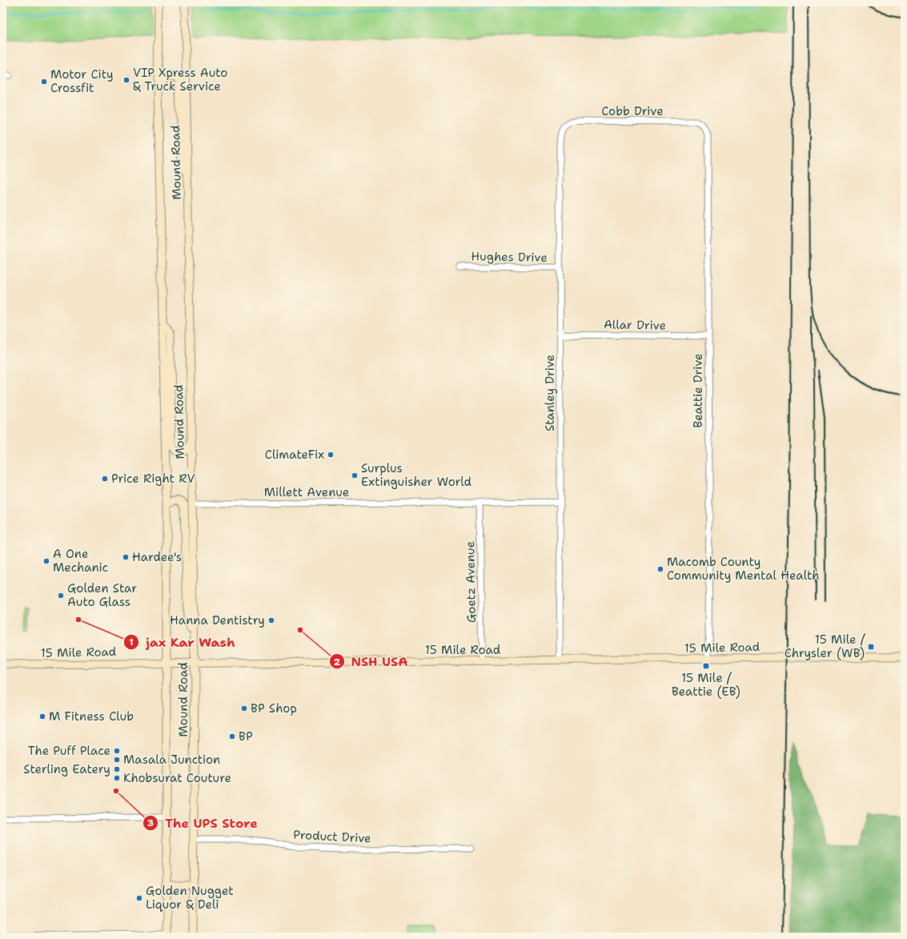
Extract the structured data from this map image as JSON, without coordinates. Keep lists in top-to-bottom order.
{
  "streets": {
    "main road": ["Mound Road", "15 Mile Road"],
    "street": [
      "Cobb Drive",
      "Hughes Drive",
      "Allar Drive",
      "Beattie Drive",
      "Stanley Drive",
      "Millett Avenue",
      "Goetz Avenue",
      "Product Drive"
    ]
  },
  "crossings": [
    ["Cobb Drive", "Beattie Drive"],
    ["Cobb Drive", "Stanley Drive"],
    ["Mound Road", "Millett Avenue"],
    ["Mound Road", "15 Mile Road"],
    ["Mound Road", "Product Drive"],
    ["Hughes Drive", "Stanley Drive"],
    ["Allar Drive", "Beattie Drive"],
    ["Allar Drive", "Stanley Drive"],
    ["Beattie Drive", "15 Mile Road"],
    ["Stanley Drive", "Millett Avenue"],
    ["Stanley Drive", "15 Mile Road"],
    ["Millett Avenue", "Goetz Avenue"],
    ["Goetz Avenue", "15 Mile Road"]
  ],
  "places": {
    "other": [
      "VIP Xpress Auto & Truck Service",
      "Motor City Crossfit",
      "ClimateFix",
      "Surplus Extinguisher World",
      "Price Right RV",
      "Hardee's",
      "A One Mechanic",
      "Macomb County Community Mental Health",
      "Golden Star Auto Glass",
      "jax Kar Wash",
      "Hanna Dentistry",
      "NSH USA",
      "BP Shop",
      "M Fitness Club",
      "BP",
      "The Puff Place",
      "Masala Junction",
      "Sterling Eatery",
      "Khobsurat Couture",
      "The UPS Store",
      "Golden Nugget Liquor & Deli"
    ],
    "transit": ["15 Mile / Chrysler (WB)", "15 Mile / Beattie (EB)"]
  }
}
